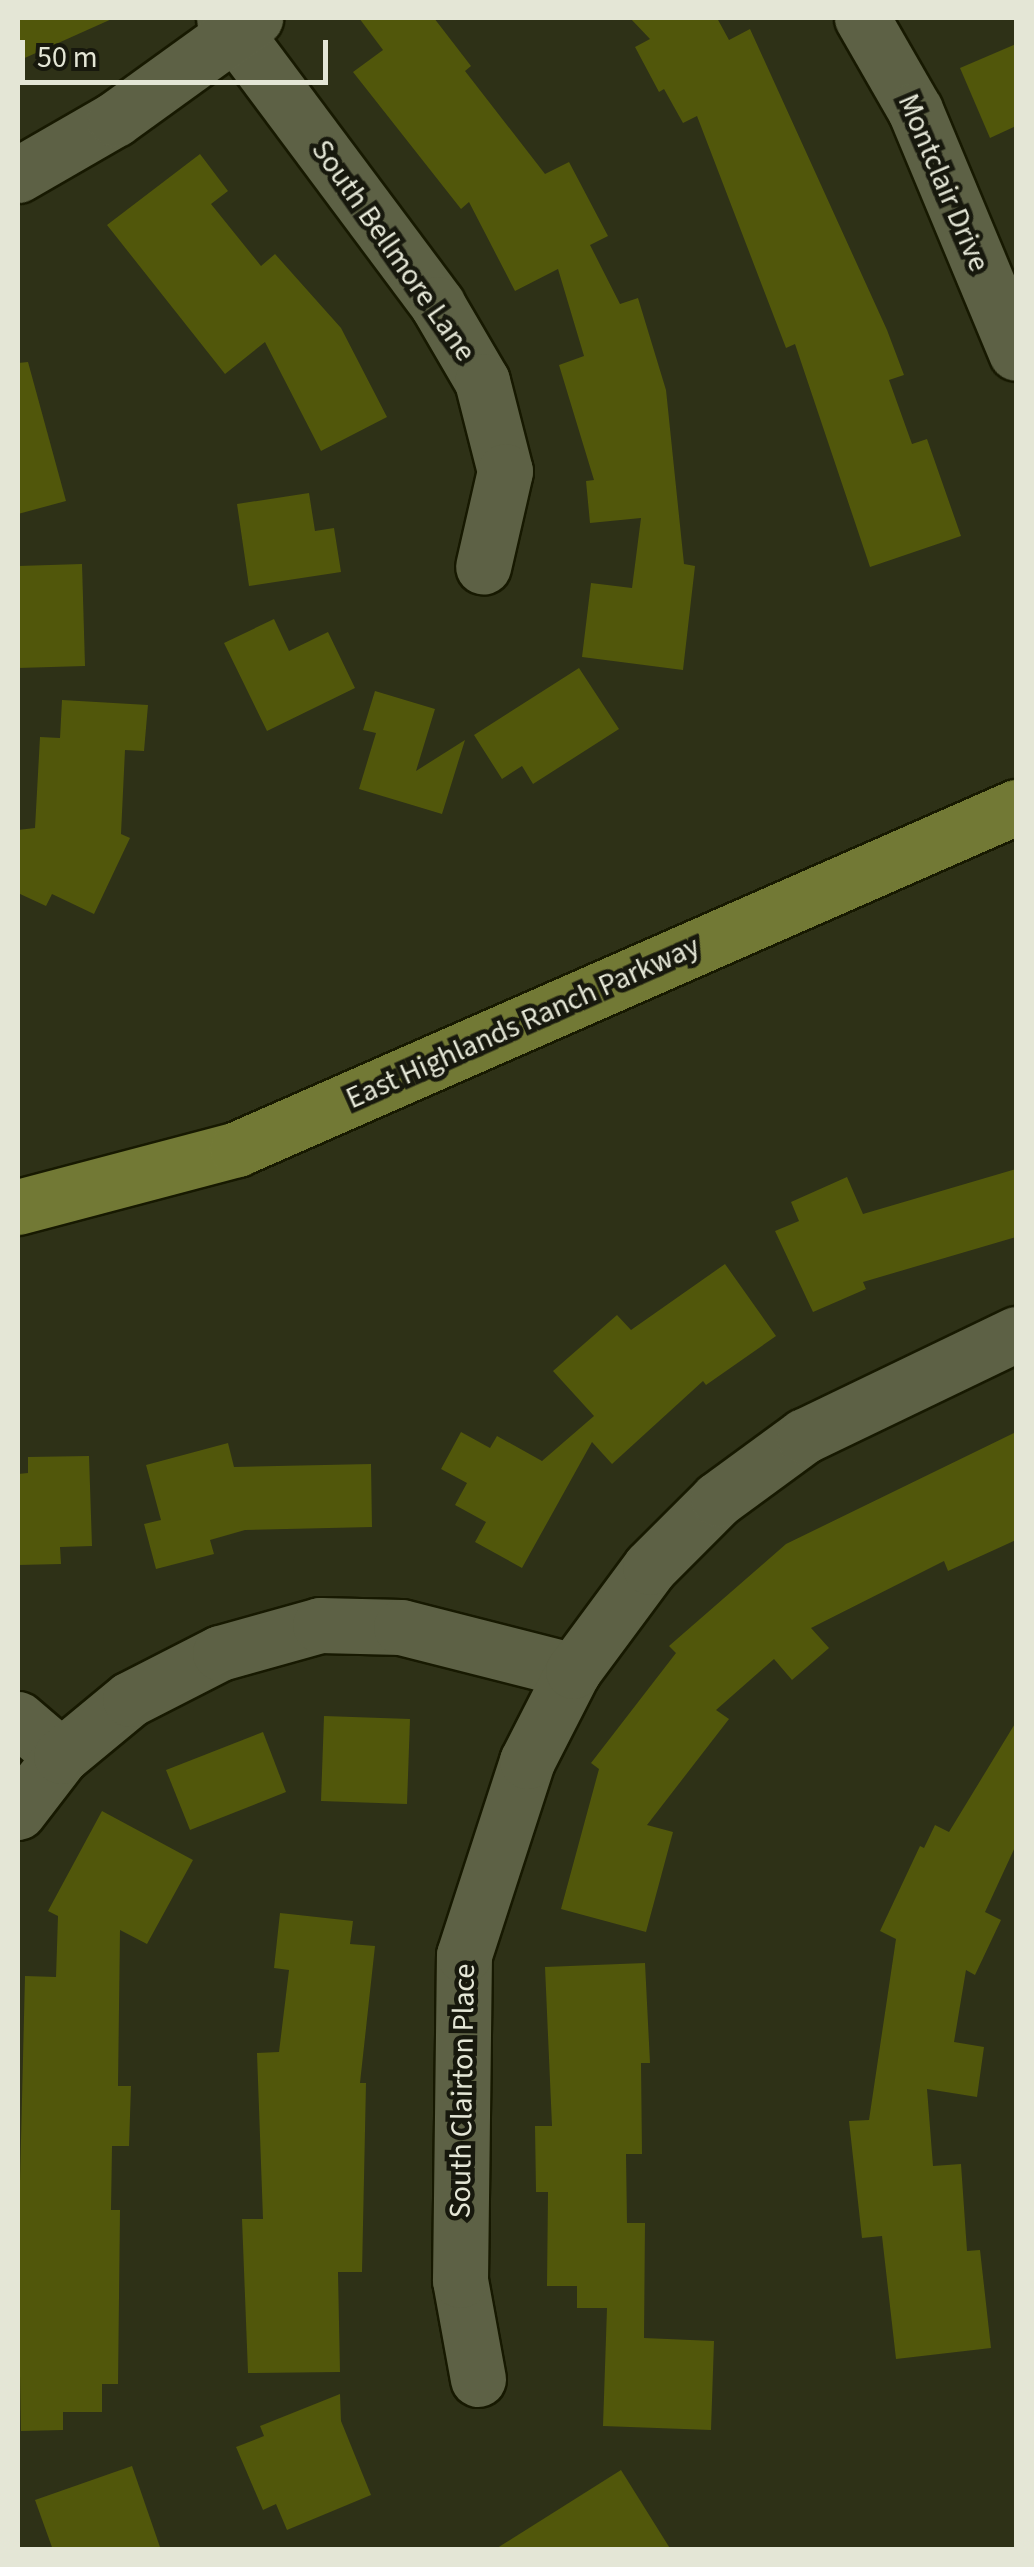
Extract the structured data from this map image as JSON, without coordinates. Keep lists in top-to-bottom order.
{
  "streets": {
    "main road": ["East Highlands Ranch Parkway"],
    "street": ["Montclair Drive", "South Bellmore Lane", "South Clairton Place"]
  },
  "scale_bar": "50 m"
}
